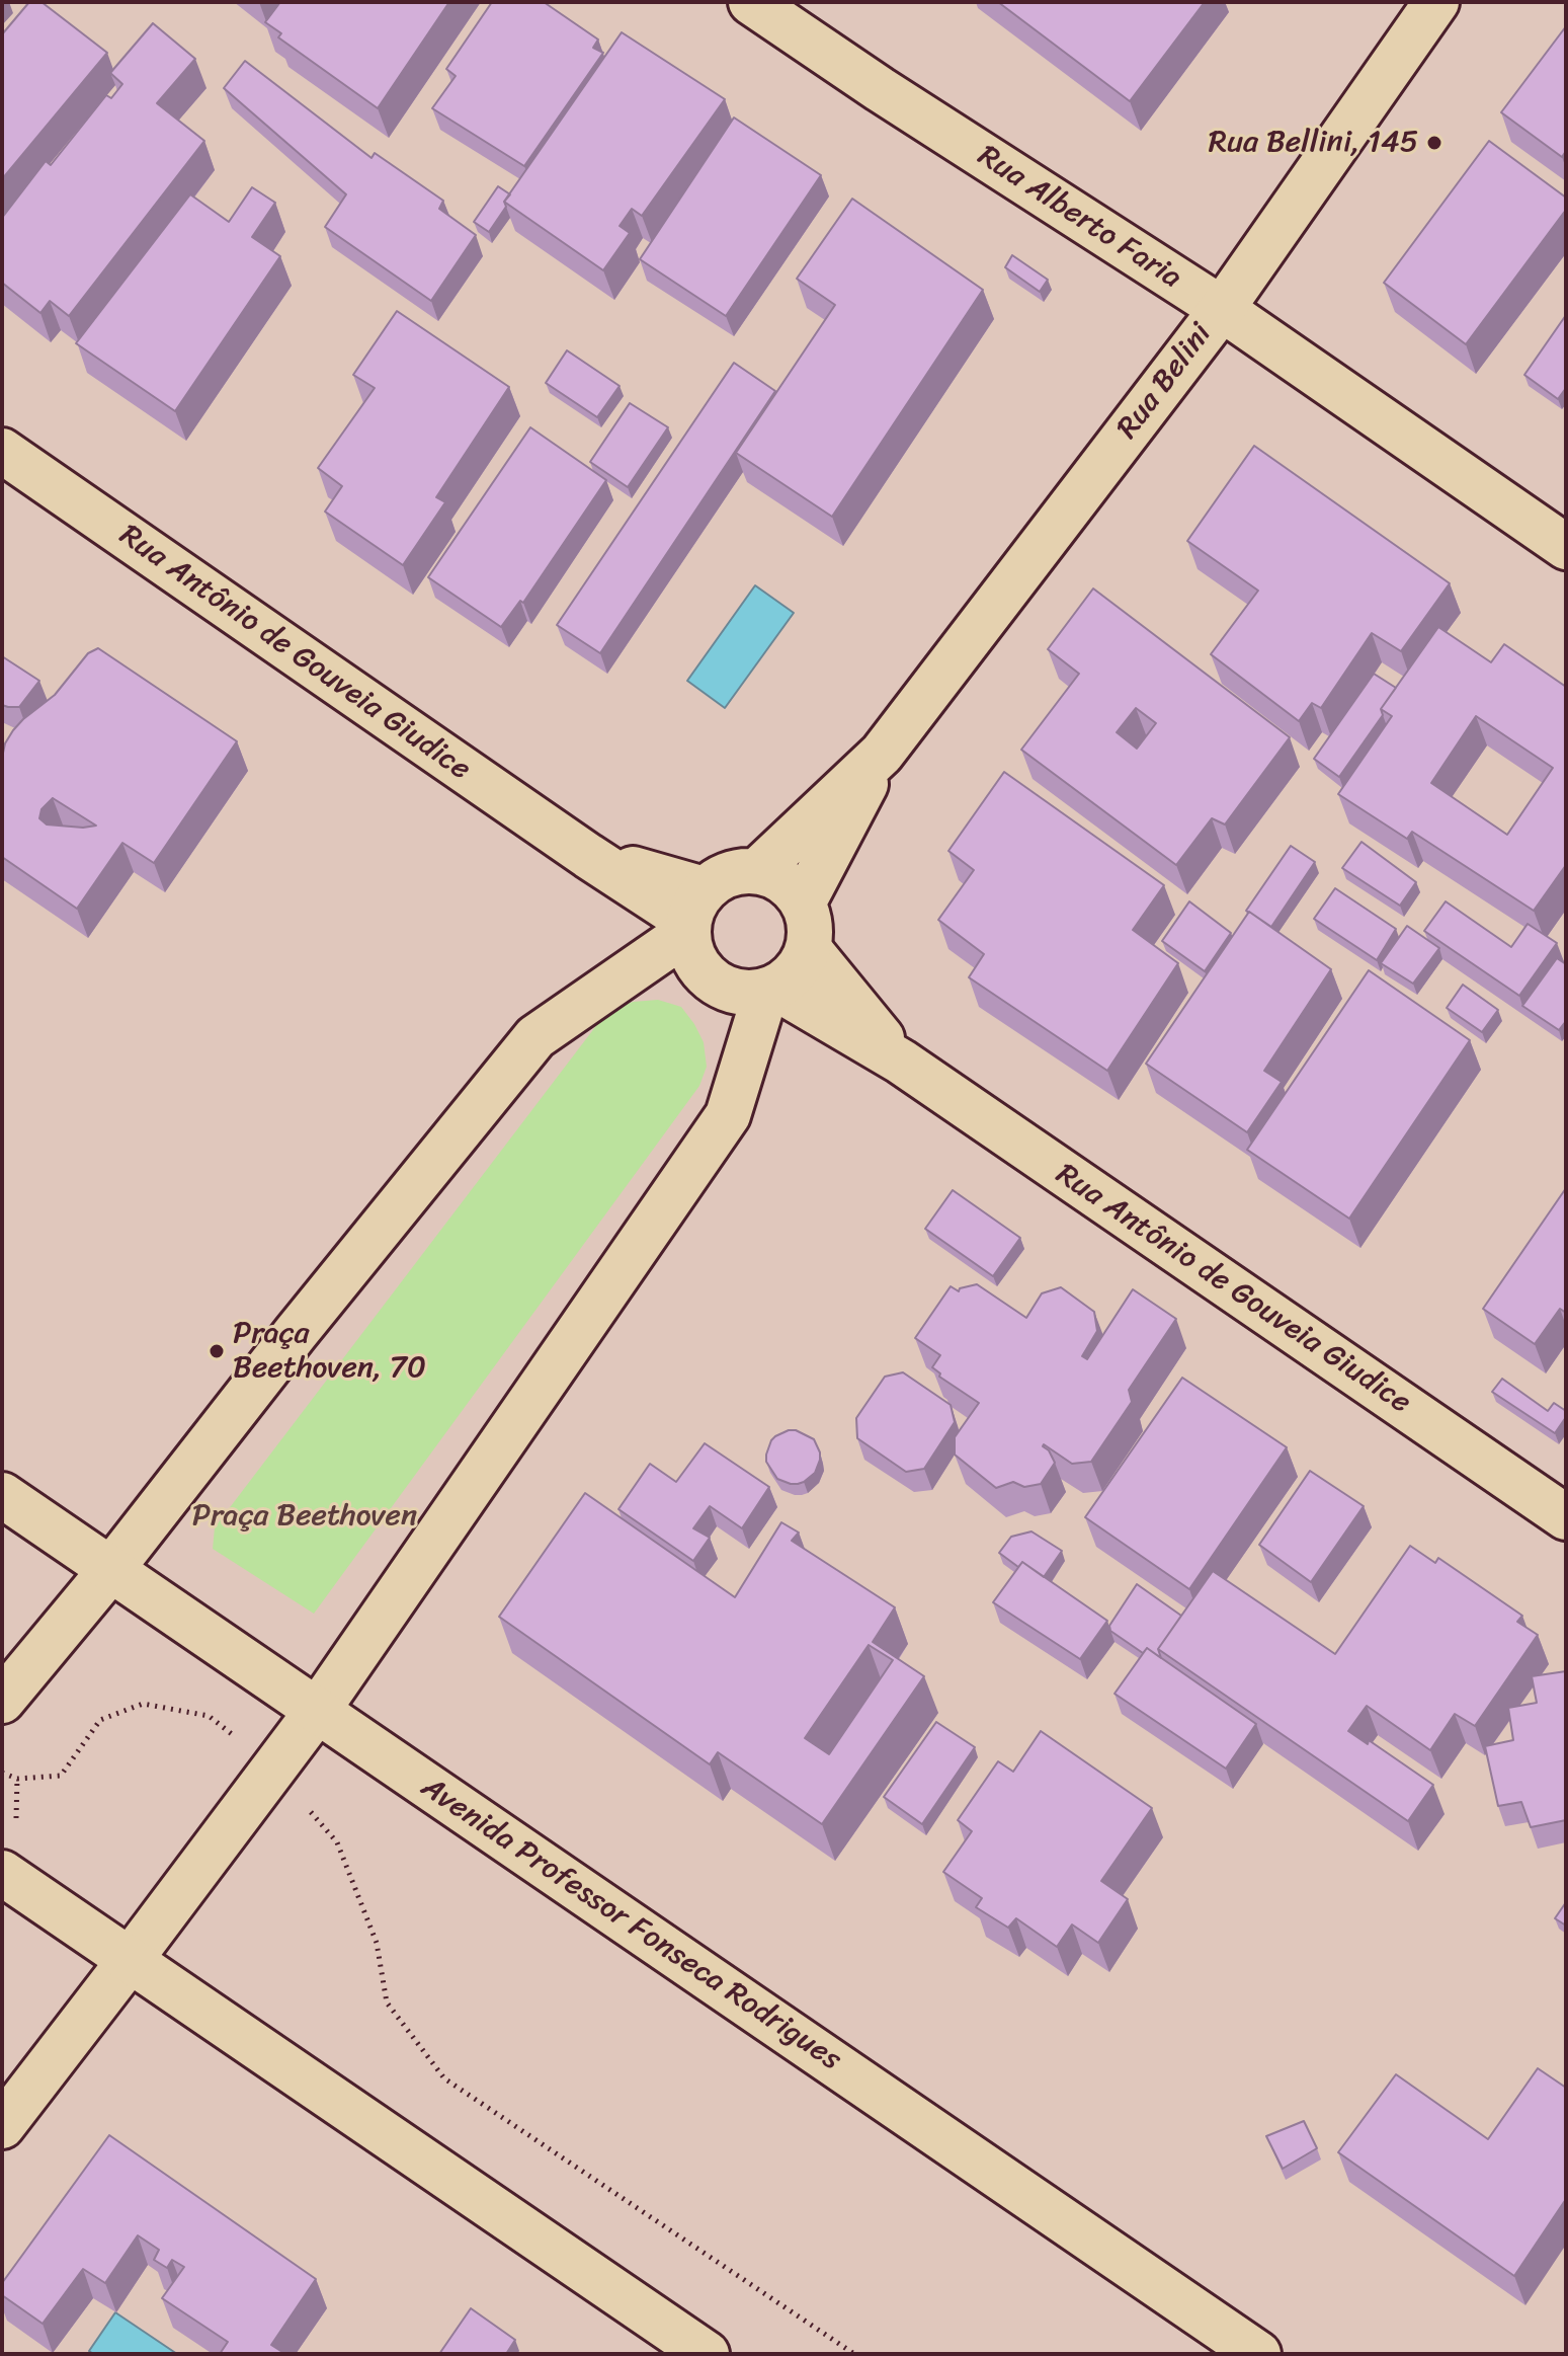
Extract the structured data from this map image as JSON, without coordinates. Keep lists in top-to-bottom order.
{
  "streets": {
    "main road": [
      "Rua Alberto Faria",
      "Rua Belini",
      "Rua Antônio de Gouveia Giudice",
      "Avenida Professor Fonseca Rodrigues"
    ]
  },
  "crossings": [
    ["Rua Alberto Faria", "Rua Belini"],
    ["Rua Belini", "Rua Antônio de Gouveia Giudice"]
  ],
  "parks": ["Praça Beethoven"],
  "places": ["Rua Bellini, 145", "Praça Beethoven, 70"]
}
